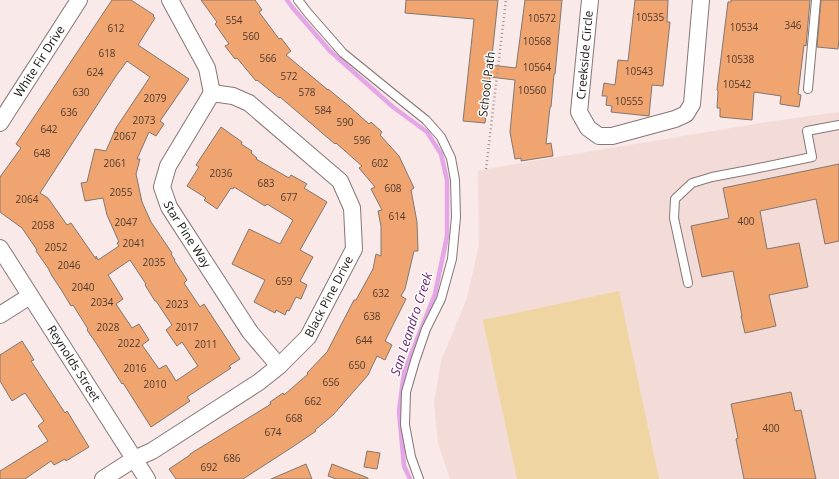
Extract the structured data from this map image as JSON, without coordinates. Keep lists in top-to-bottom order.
{
  "streets": {
    "street": [
      "Creekside Circle",
      "White Fir Drive",
      "Star Pine Way",
      "Black Pine Drive",
      "Reynolds Street"
    ],
    "path": ["School Path"]
  },
  "crossings": [
    ["Star Pine Way", "Black Pine Drive"],
    ["Black Pine Drive", "Reynolds Street"]
  ],
  "water": ["San Leandro Creek"],
  "house_numbers": [
    "10535",
    "10572",
    "554",
    "346",
    "10534",
    "612",
    "560",
    "10568",
    "618",
    "566",
    "10538",
    "10564",
    "10543",
    "624",
    "572",
    "10542",
    "10560",
    "630",
    "578",
    "2079",
    "10555",
    "584",
    "636",
    "2073",
    "590",
    "642",
    "2067",
    "596",
    "648",
    "2061",
    "602",
    "2036",
    "683",
    "608",
    "2055",
    "677",
    "2064",
    "614",
    "400",
    "2047",
    "2058",
    "2041",
    "2052",
    "2035",
    "2046",
    "659",
    "2040",
    "632",
    "2034",
    "2023",
    "638",
    "2028",
    "2017",
    "644",
    "2022",
    "2011",
    "650",
    "2016",
    "656",
    "2010",
    "662",
    "668",
    "400",
    "674",
    "686",
    "692"
  ]
}
